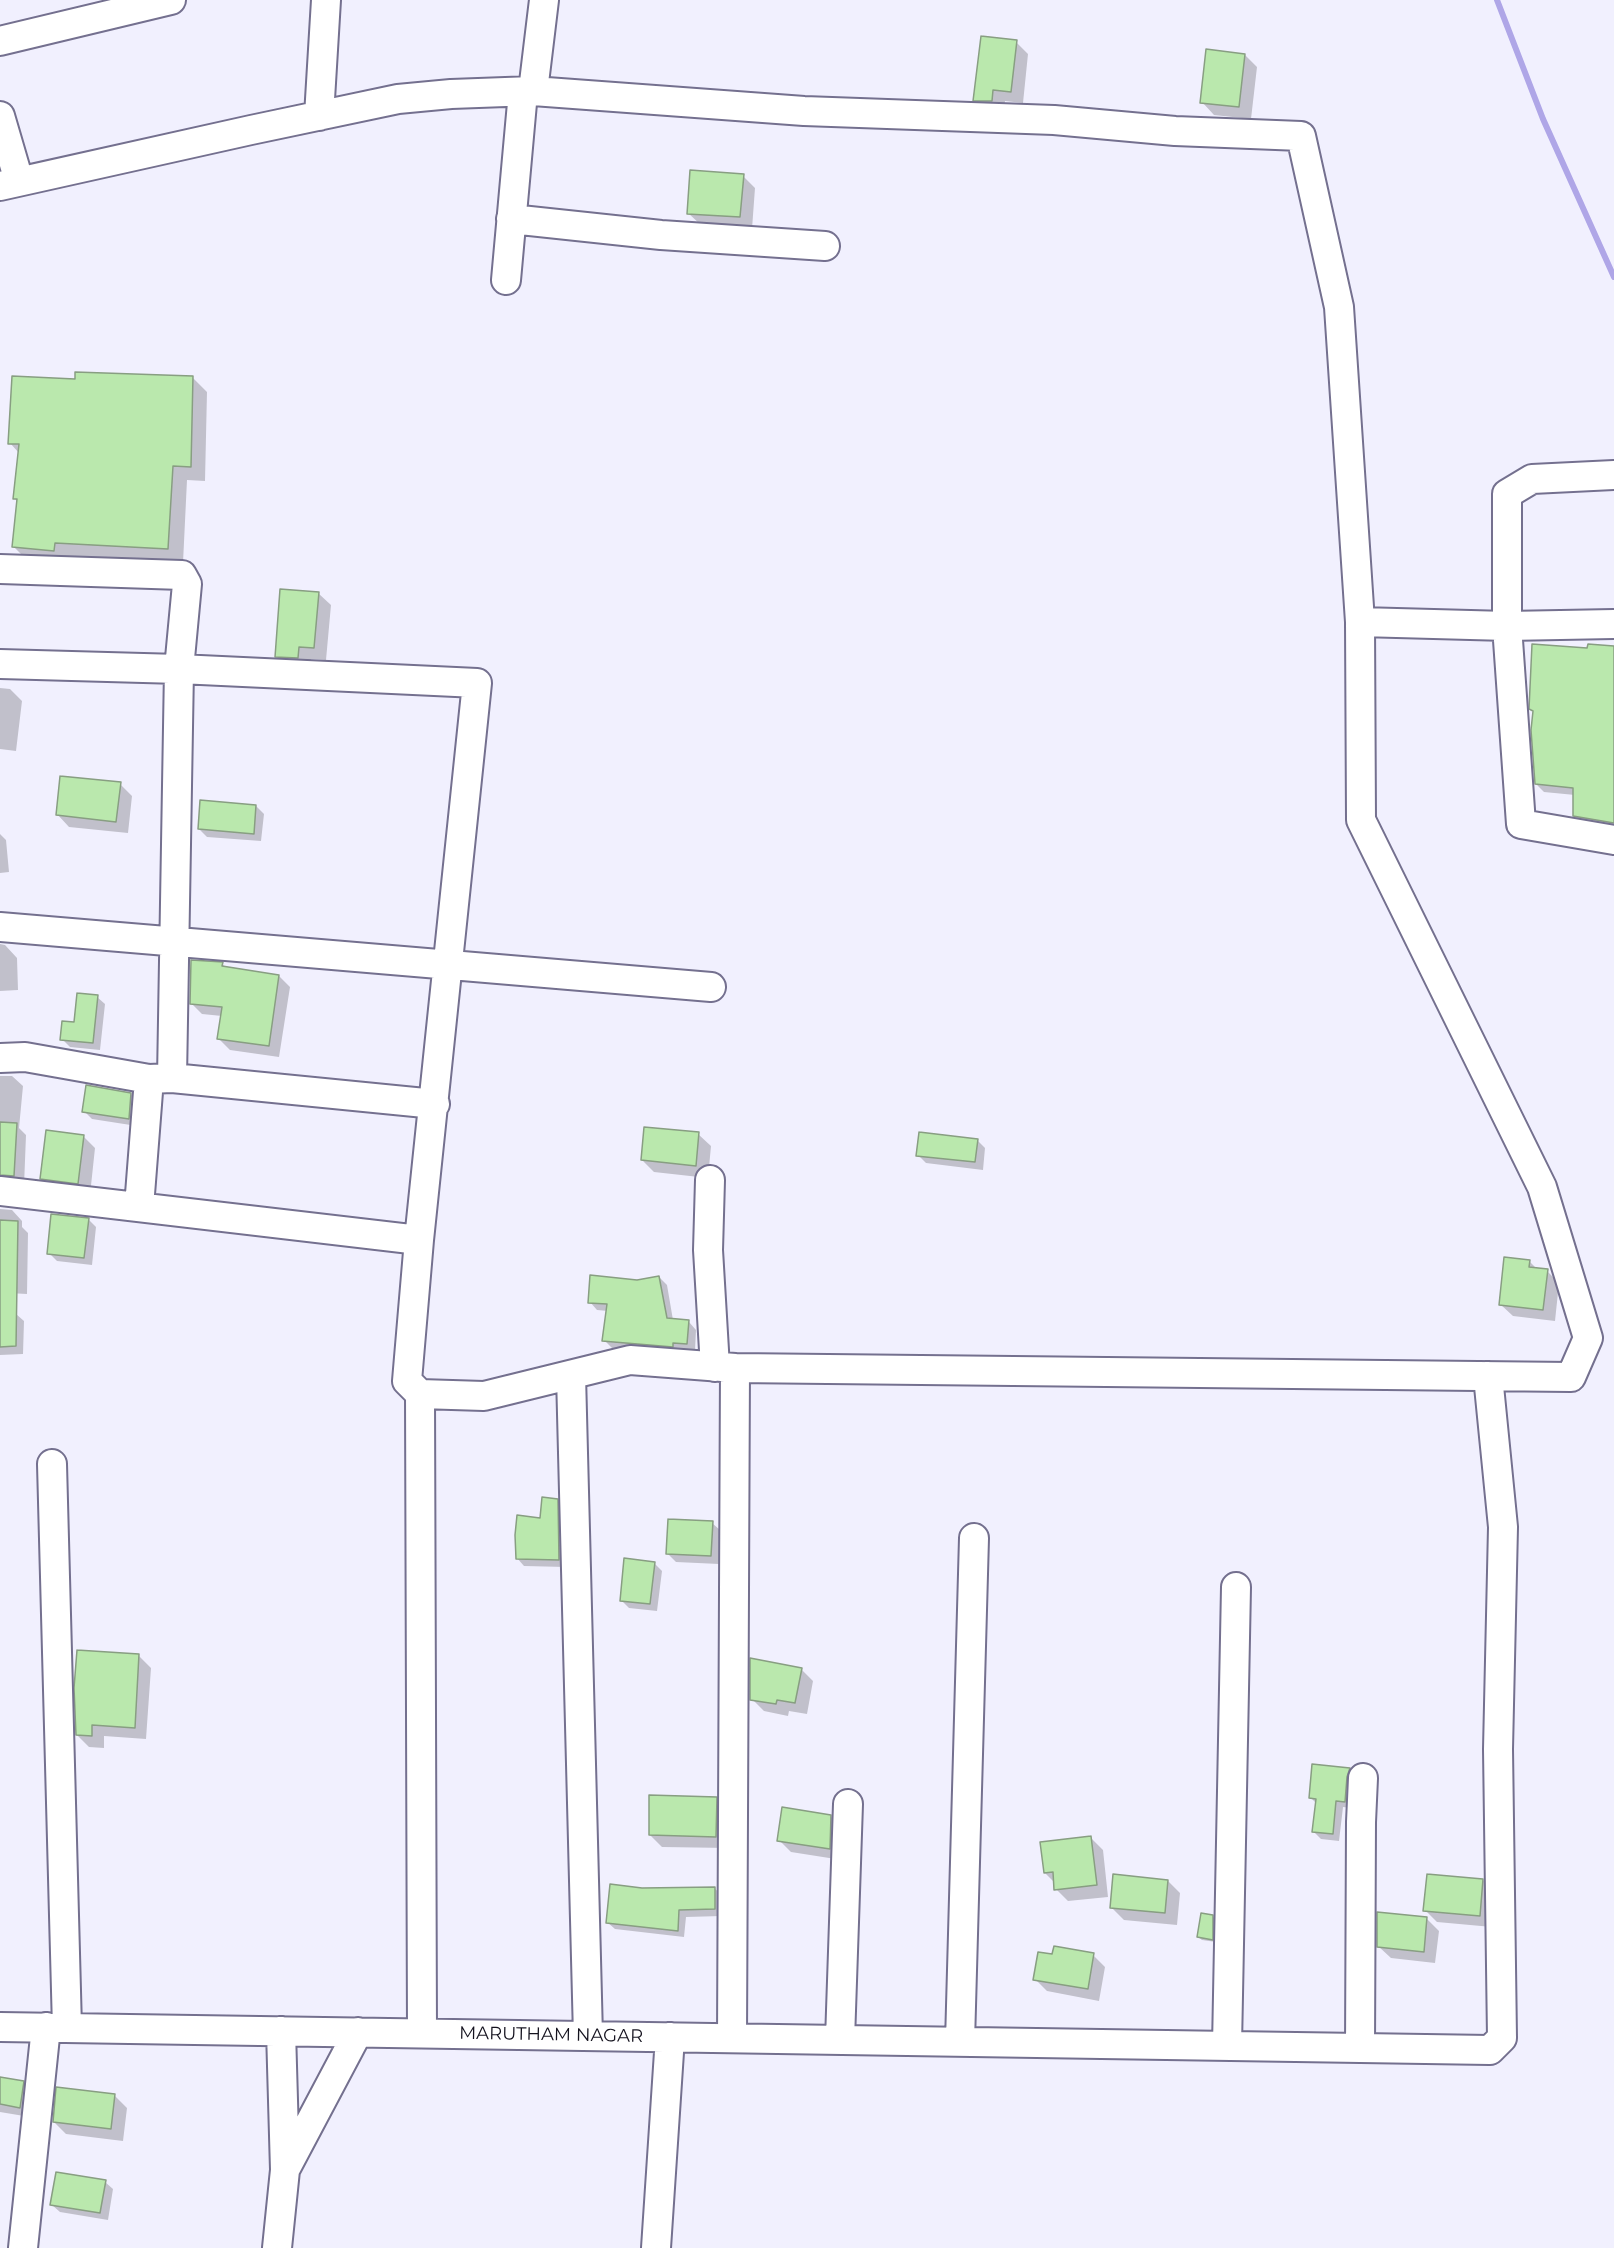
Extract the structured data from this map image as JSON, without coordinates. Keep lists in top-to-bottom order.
{
  "streets": {
    "street": ["MARUTHAM NAGAR"]
  }
}
